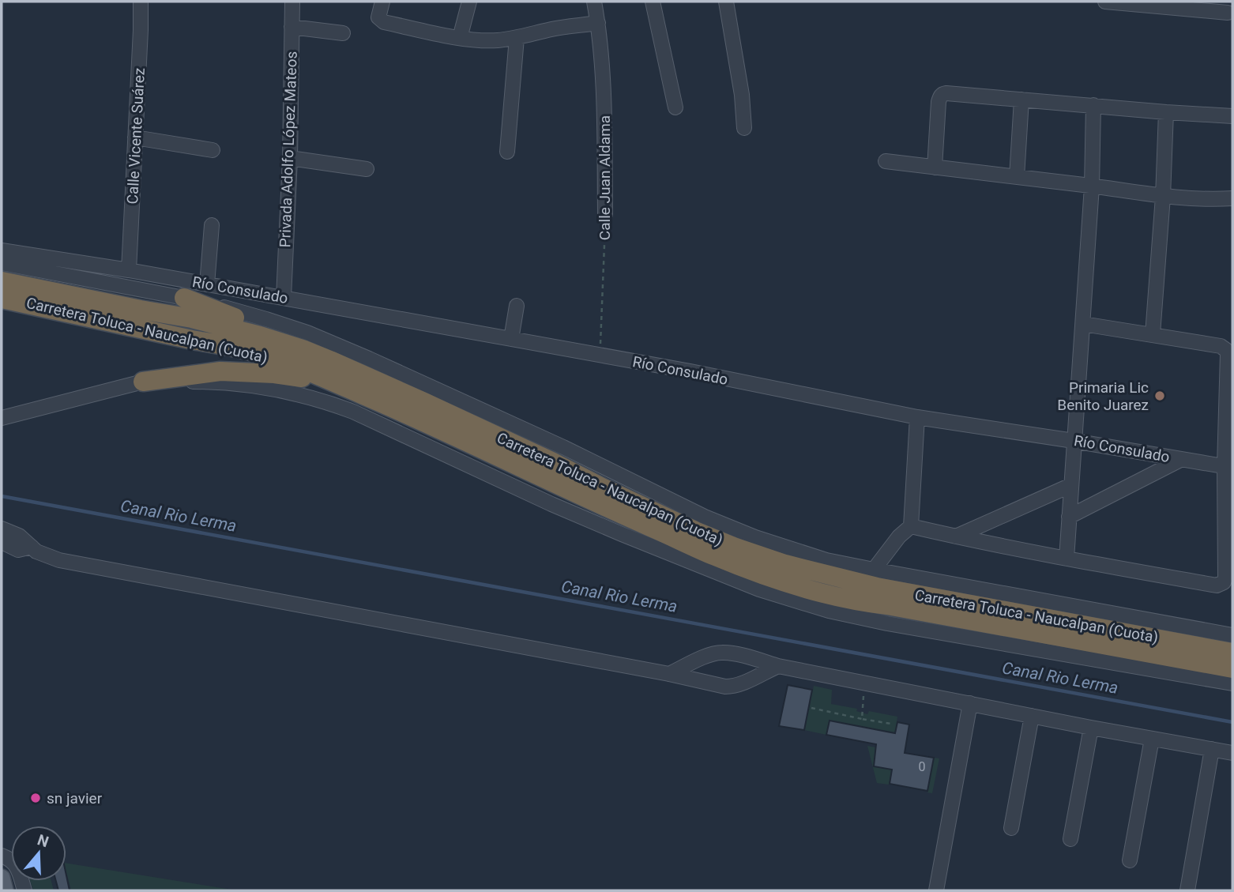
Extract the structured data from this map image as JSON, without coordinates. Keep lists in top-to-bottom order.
{
  "streets": {
    "highway": ["Carretera Toluca - Naucalpan (Cuota)"],
    "street": [
      "Calle Vicente Suárez",
      "Privada Adolfo López Mateos",
      "Calle Juan Aldama",
      "Río Consulado"
    ]
  },
  "crossings": [
    ["Calle Vicente Suárez", "Río Consulado"],
    ["Privada Adolfo López Mateos", "Río Consulado"],
    ["Calle Juan Aldama", "Río Consulado"]
  ],
  "water": ["Canal Rio Lerma"],
  "places": ["Primaria Lic Benito Juarez", "sn javier"],
  "house_numbers": ["0"],
  "north": "top"
}
